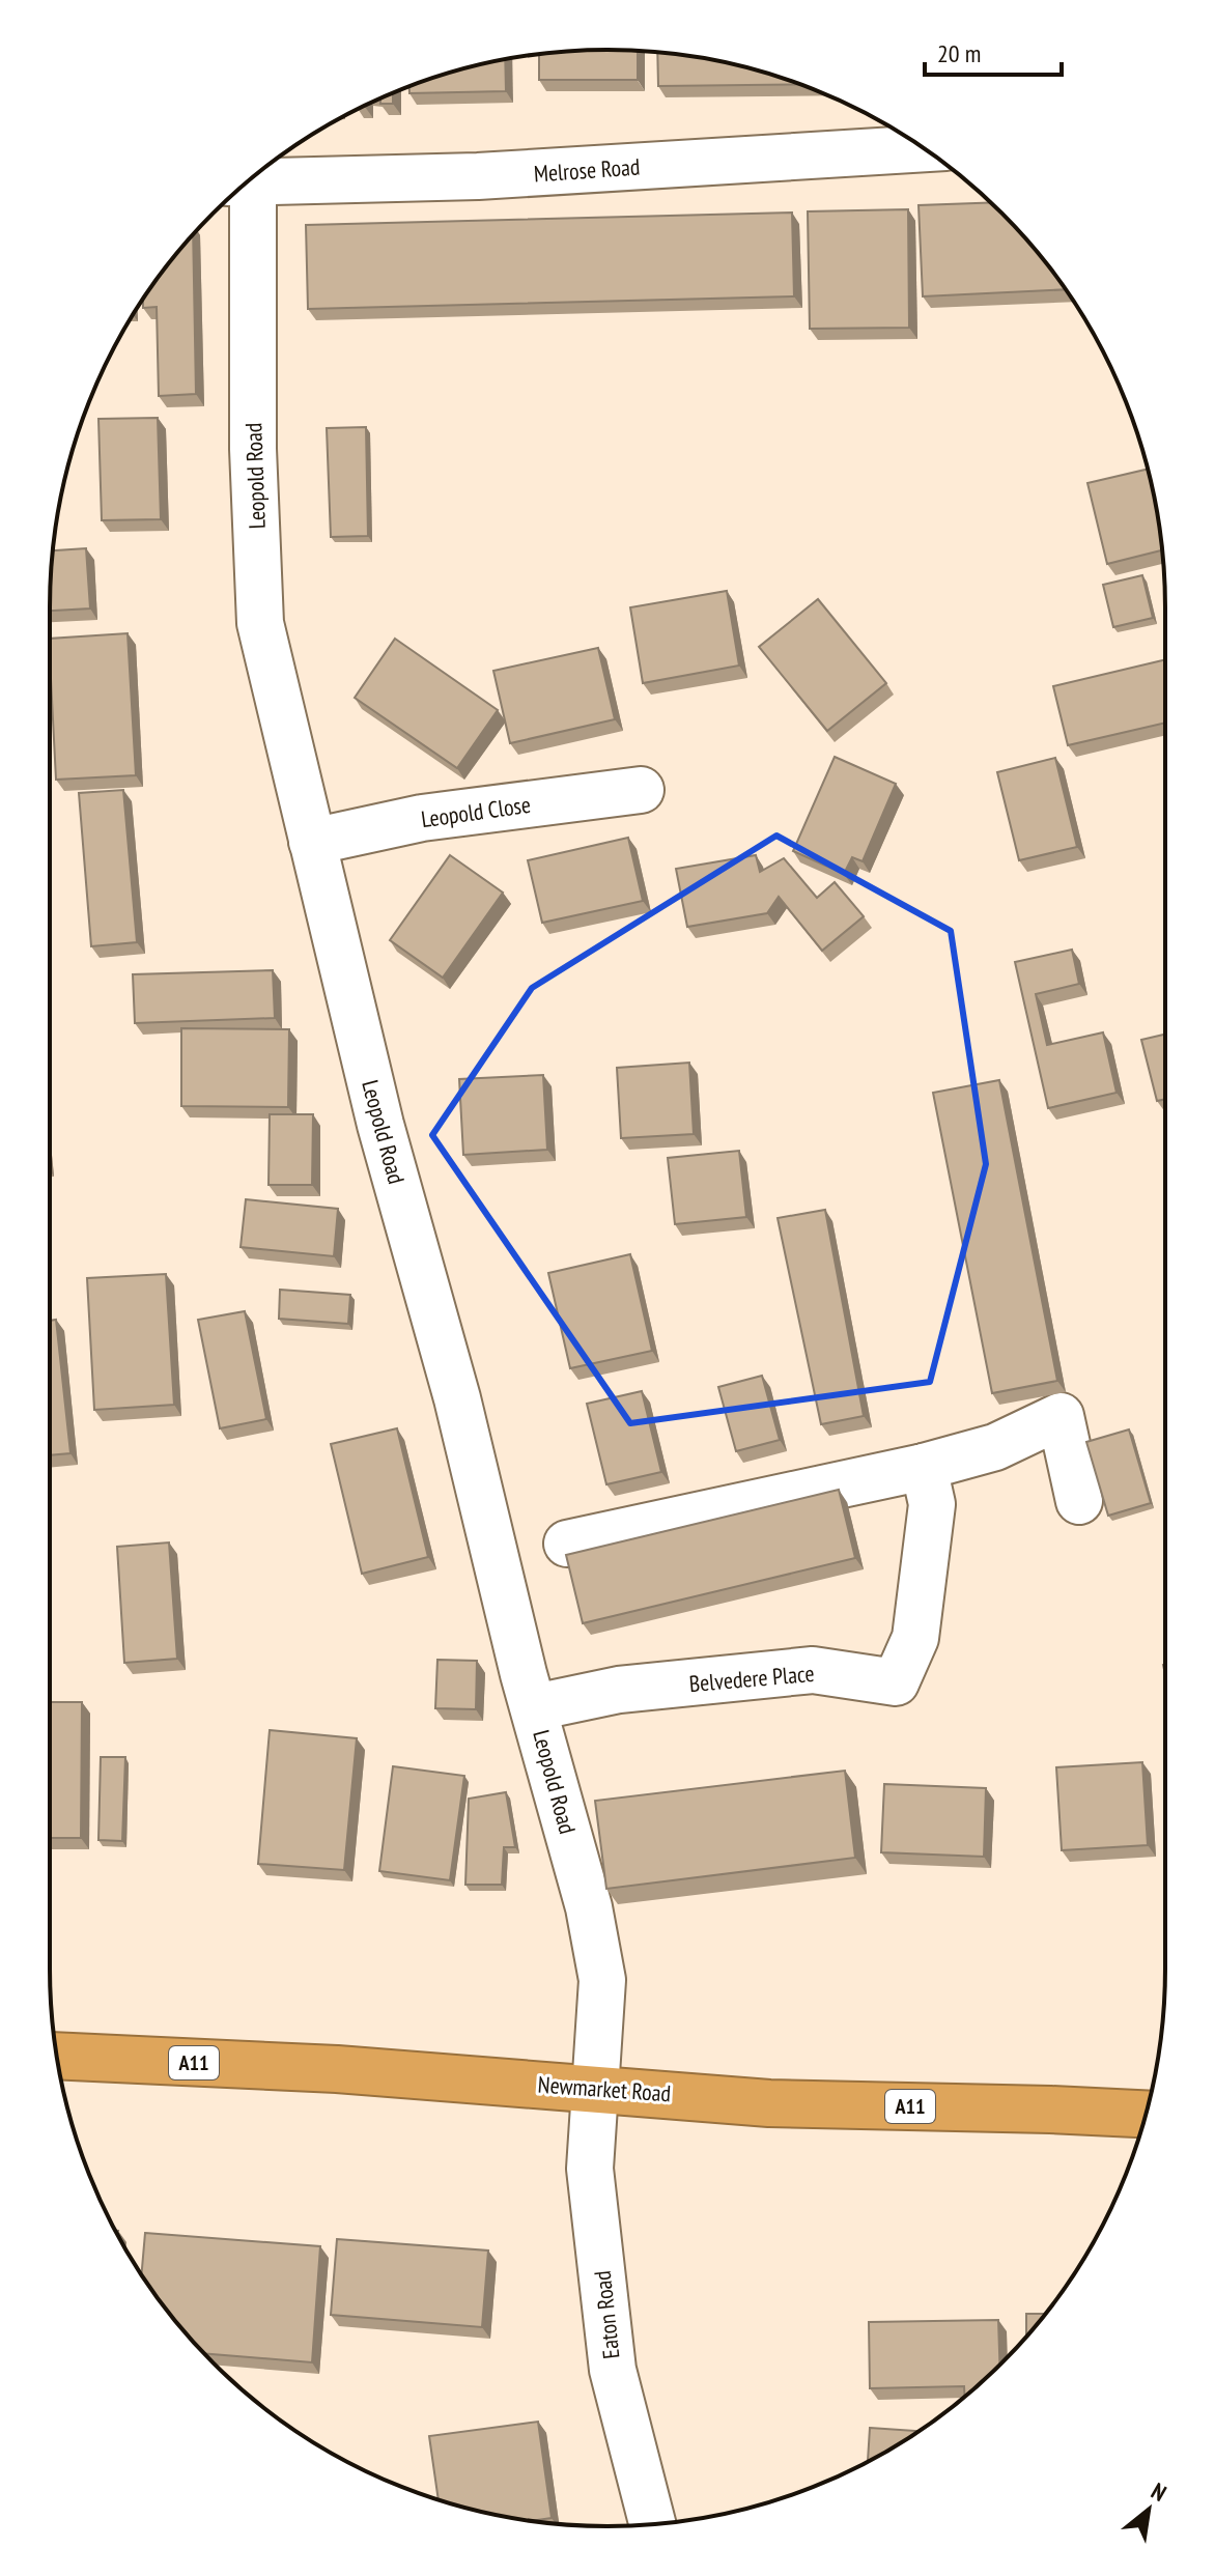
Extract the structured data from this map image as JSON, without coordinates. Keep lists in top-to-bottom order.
{
  "streets": {
    "highway": ["A11", "Newmarket Road"],
    "street": [
      "Melrose Road",
      "Leopold Road",
      "Leopold Close",
      "Belvedere Place",
      "Eaton Road"
    ]
  },
  "crossings": [
    ["Leopold Road", "Leopold Close"],
    ["Leopold Road", "Belvedere Place"],
    ["Leopold Road", "Newmarket Road"],
    ["Leopold Road", "Eaton Road"],
    ["Newmarket Road", "Eaton Road"]
  ],
  "scale_bar": "20 m",
  "north": "top right"
}
